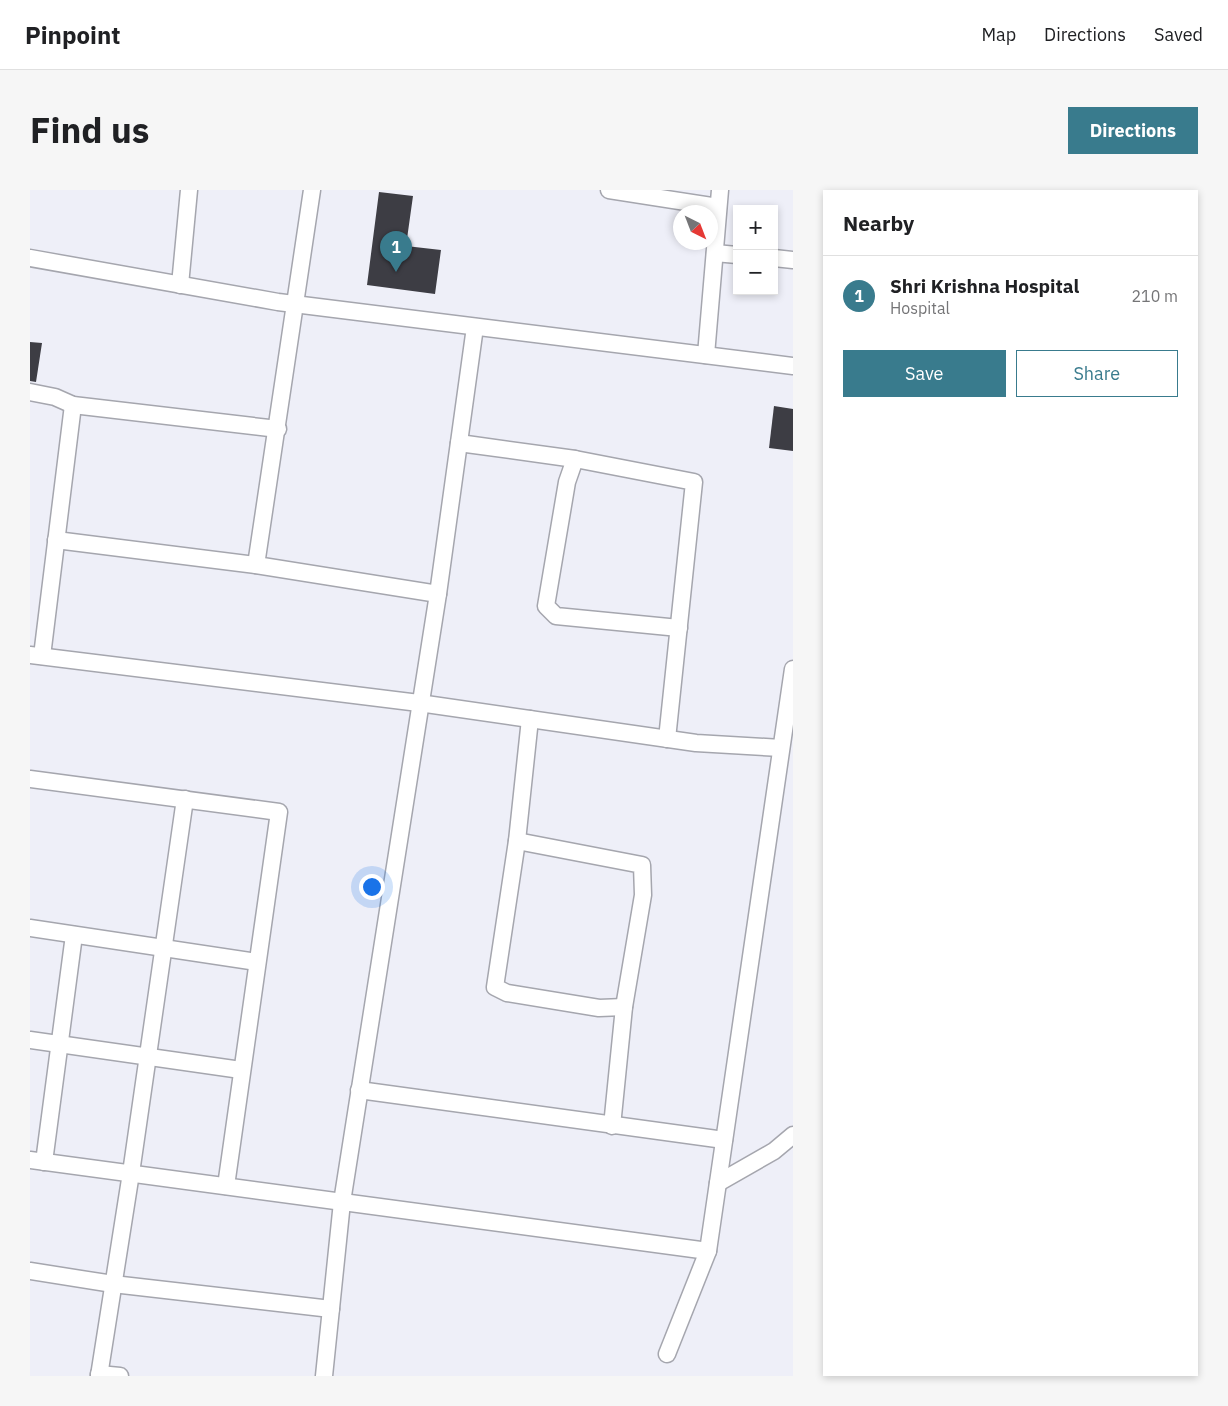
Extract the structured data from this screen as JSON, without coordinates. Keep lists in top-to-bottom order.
{
  "north": "bottom right",
  "page": {
    "header": "Pinpoint",
    "nav": ["Map", "Directions", "Saved"],
    "title": "Find us",
    "buttons": [
      "Directions",
      ["Save", "Share"]
    ],
    "heading": "Nearby",
    "map_buttons": ["+", "−"],
    "pins": "1",
    "list": [
      {
        "mark": "1",
        "name": "Shri Krishna Hospital",
        "note": "Hospital",
        "value": "210 m"
      }
    ]
  }
}
